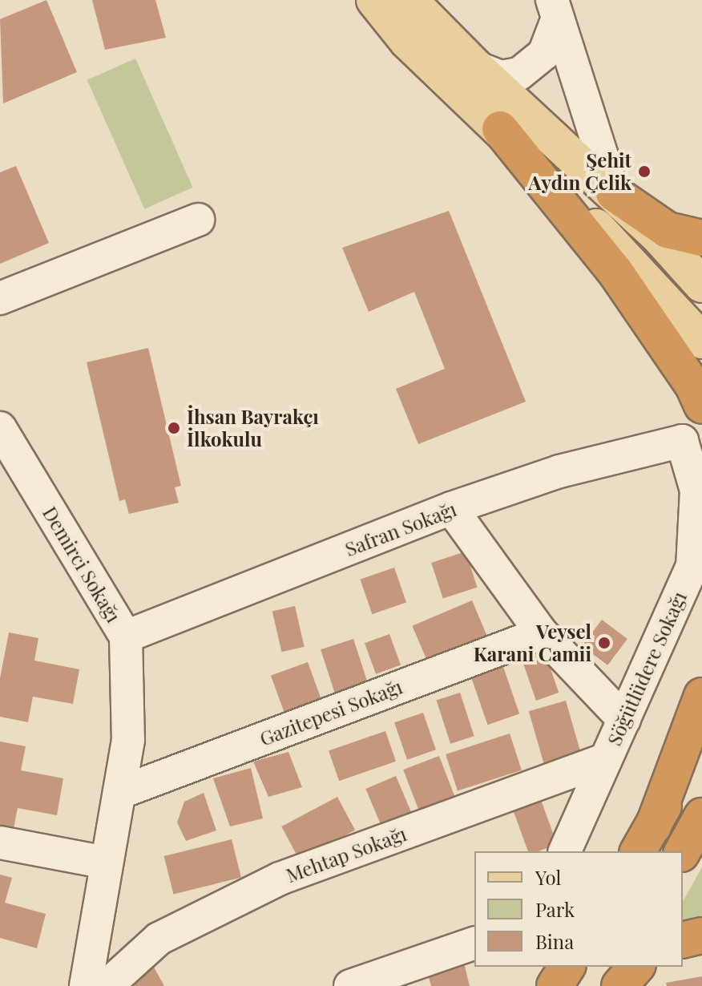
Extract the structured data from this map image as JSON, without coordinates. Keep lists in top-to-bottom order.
{
  "streets": {
    "street": [
      "Safran Sokağı",
      "Demirci Sokağı",
      "Söğütlüdere Sokağı",
      "Gazitepesi Sokağı",
      "Mehtap Sokağı"
    ]
  },
  "crossings": [
    ["Safran Sokağı", "Demirci Sokağı"],
    ["Safran Sokağı", "Söğütlüdere Sokağı"],
    ["Demirci Sokağı", "Gazitepesi Sokağı"],
    ["Söğütlüdere Sokağı", "Mehtap Sokağı"]
  ],
  "places": ["Şehit Aydın Çelik", "İhsan Bayrakçı İlkokulu", "Veysel Karani Camii"],
  "legend": ["Yol", "Park", "Bina"]
}
